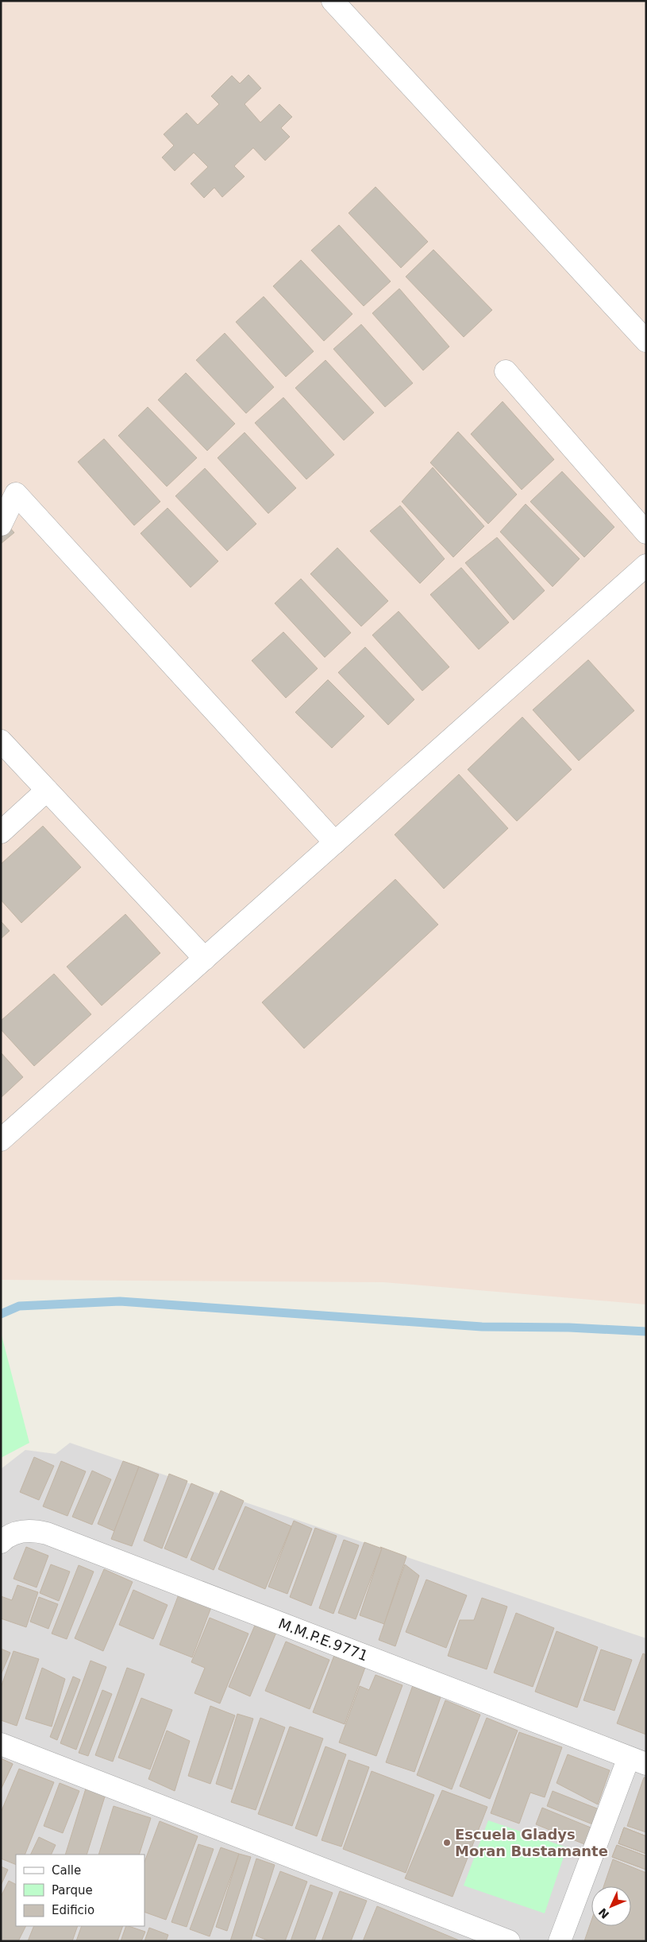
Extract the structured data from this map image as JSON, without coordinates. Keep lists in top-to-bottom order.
{
  "streets": {
    "street": ["M.M.P.E.9771"]
  },
  "places": ["Escuela Gladys Moran Bustamante"],
  "legend": ["Calle", "Parque", "Edificio"],
  "north": "bottom left"
}
